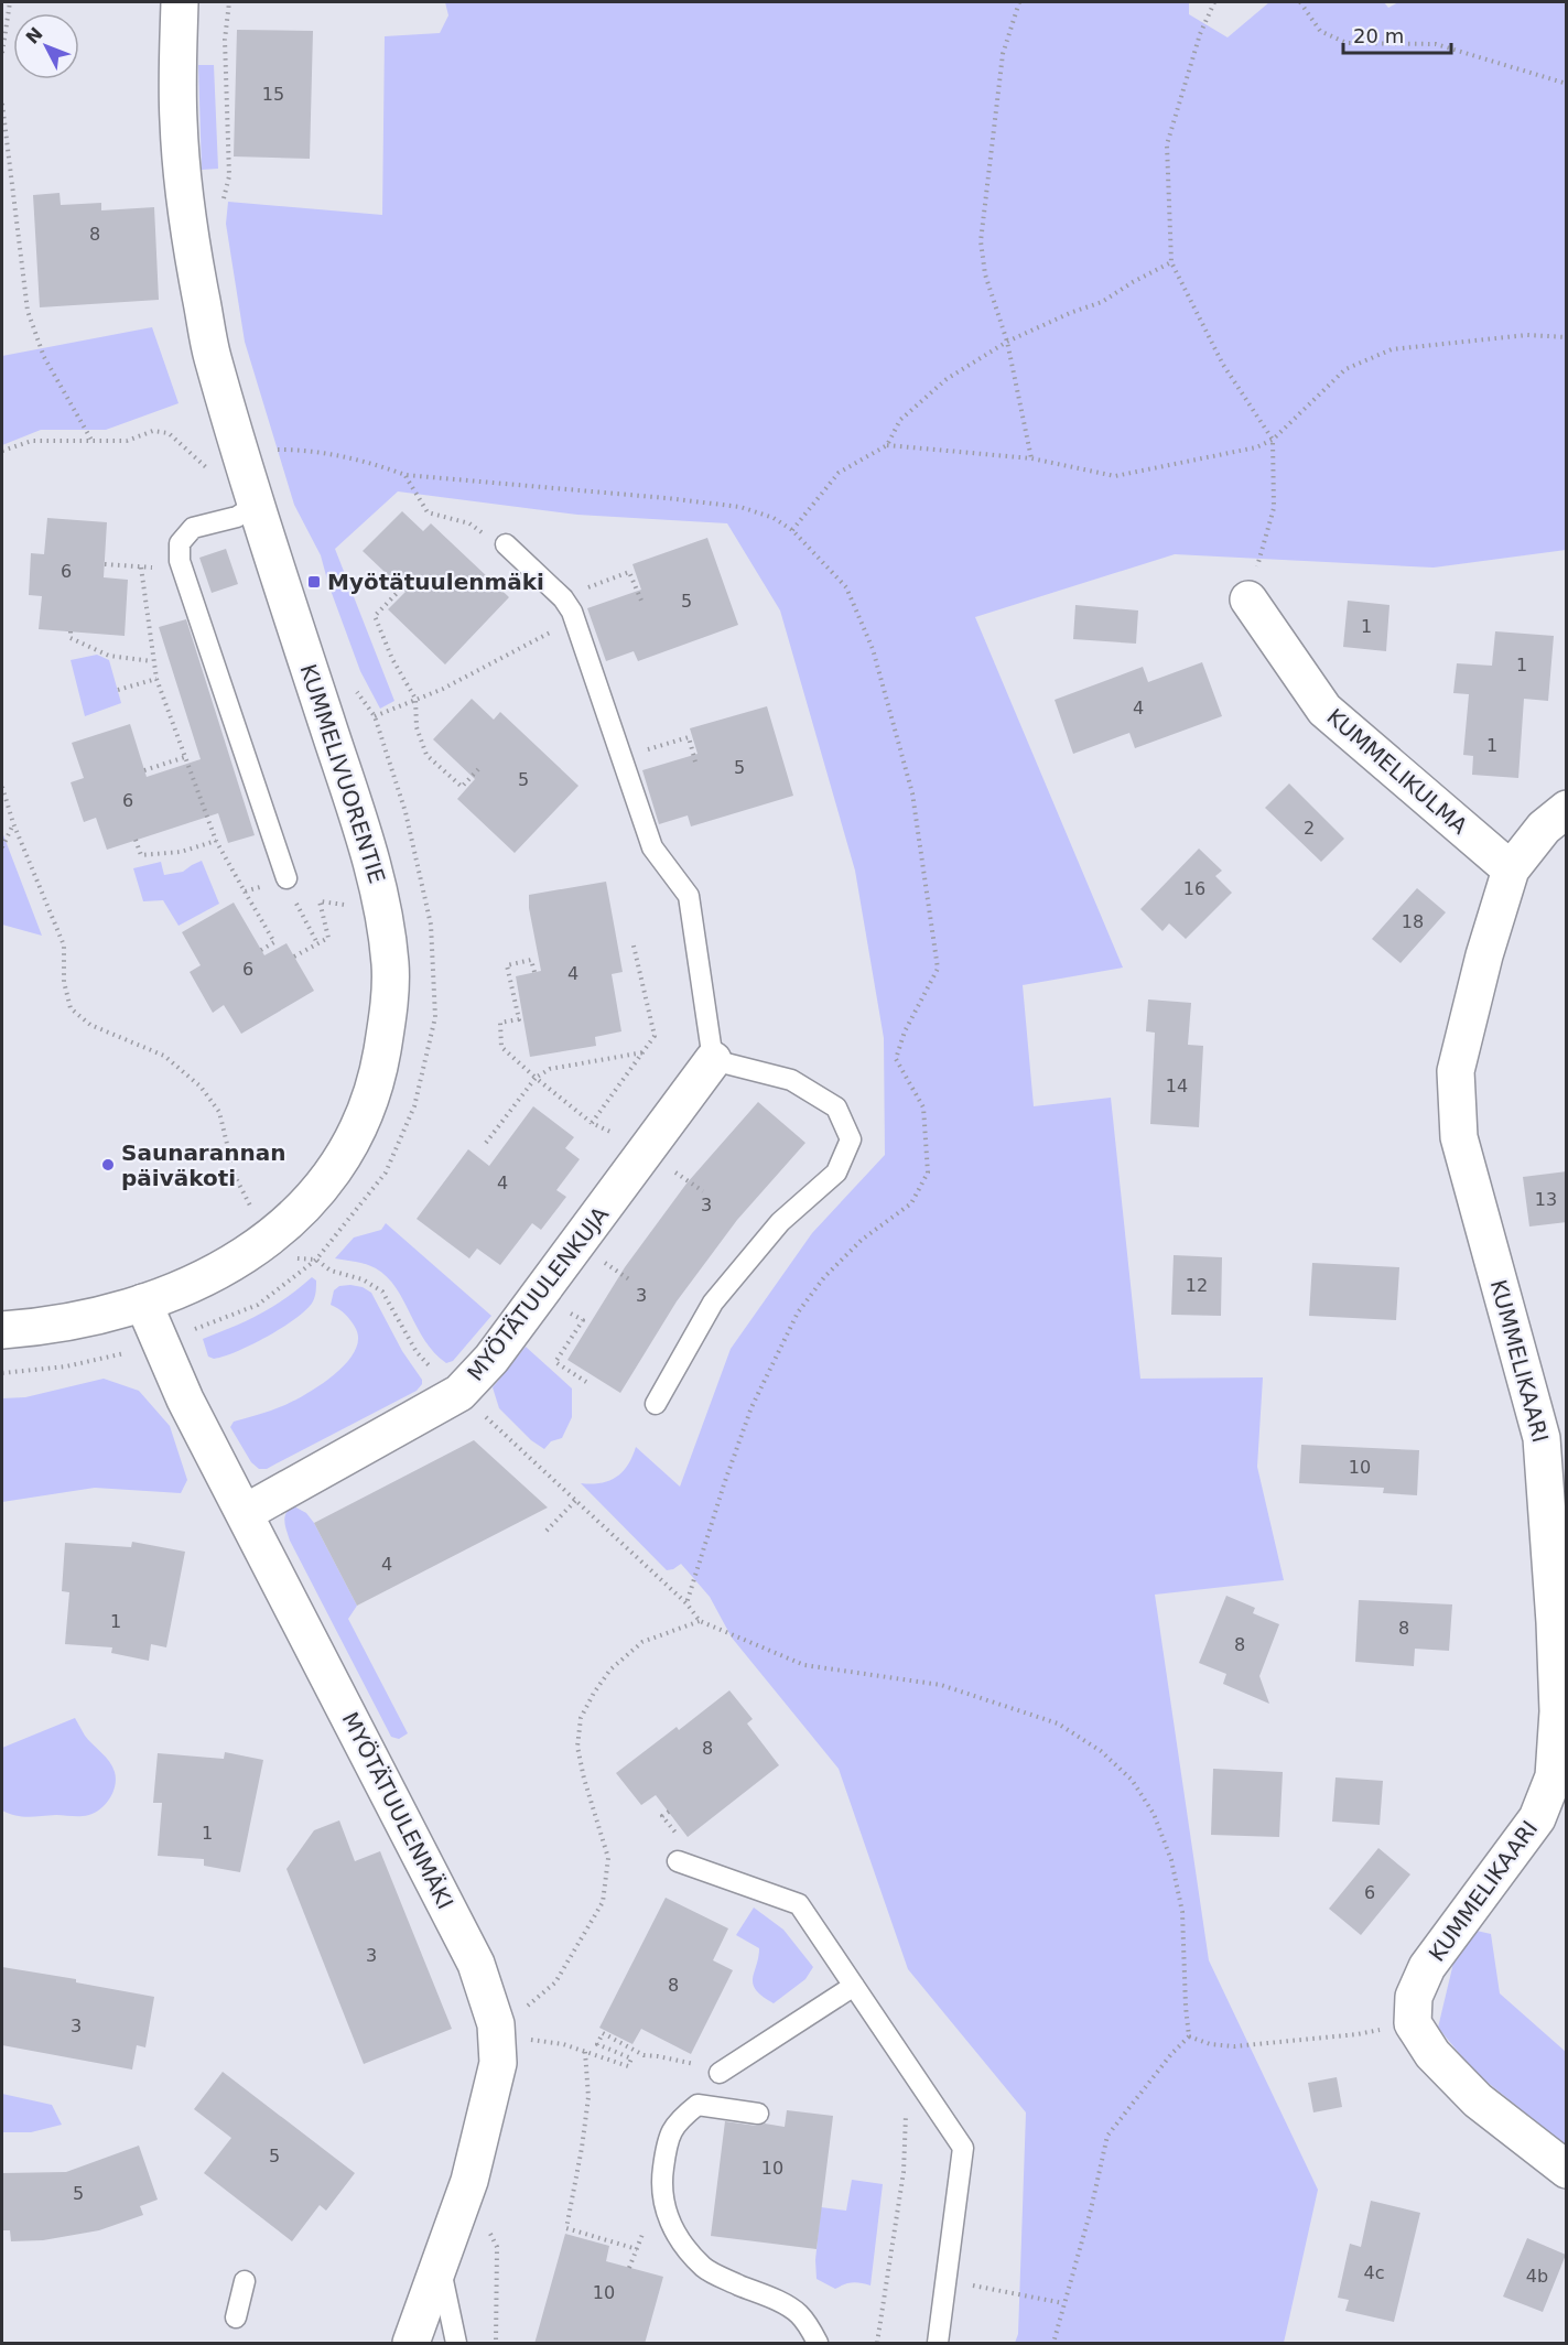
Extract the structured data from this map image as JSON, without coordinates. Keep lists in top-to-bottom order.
{
  "streets": {
    "street": [
      "KUMMELIKULMA",
      "KUMMELIVUORENTIE",
      "MYÖTÄTUULENKUJA",
      "KUMMELIKAARI",
      "MYÖTÄTUULENMÄKI"
    ]
  },
  "crossings": [
    ["KUMMELIKULMA", "KUMMELIKAARI"],
    ["KUMMELIVUORENTIE", "MYÖTÄTUULENMÄKI"],
    ["MYÖTÄTUULENKUJA", "MYÖTÄTUULENMÄKI"]
  ],
  "places": {
    "transit": ["Myötätuulenmäki"],
    "other": ["Saunarannan päiväkoti"]
  },
  "house_numbers": [
    "15",
    "8",
    "6",
    "5",
    "1",
    "1",
    "4",
    "1",
    "5",
    "5",
    "6",
    "2",
    "16",
    "18",
    "6",
    "4",
    "14",
    "4",
    "13",
    "3",
    "12",
    "3",
    "10",
    "4",
    "1",
    "8",
    "8",
    "8",
    "1",
    "6",
    "3",
    "8",
    "3",
    "5",
    "10",
    "5",
    "4c",
    "4b",
    "10"
  ],
  "scale_bar": "20 m",
  "north": "top left"
}
